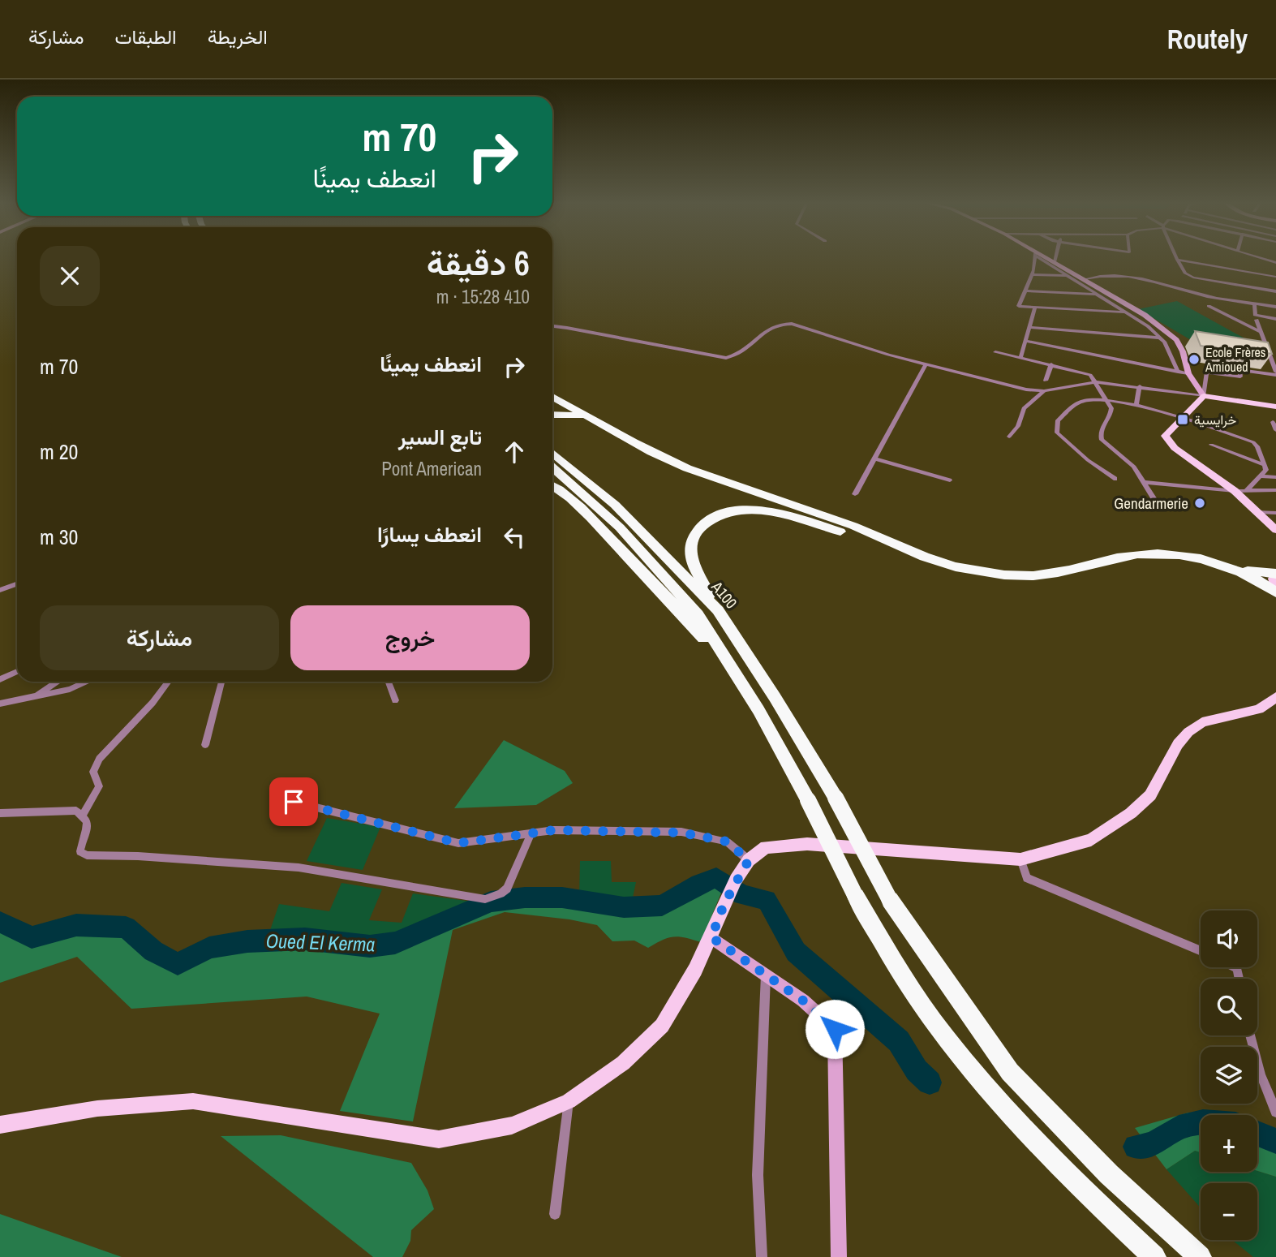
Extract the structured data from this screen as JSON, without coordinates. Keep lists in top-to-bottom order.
{
  "streets": {
    "highway": ["A100"]
  },
  "water": ["Oued El Kerma"],
  "places": {
    "other": ["Ecole Frères Amioued", "Gendarmerie"],
    "transit": ["خرايسية"]
  },
  "page": {
    "header": "Routely",
    "nav": ["الخريطة", "الطبقات", "مشاركة"],
    "turn": ["70 m", "انعطف يمينًا"],
    "heading": ["6 دقيقة", "410 m · 15:28"],
    "list": [
      {
        "name": "انعطف يمينًا",
        "value": "70 m"
      },
      {
        "name": "تابع السير",
        "note": "Pont American",
        "value": "20 m"
      },
      {
        "name": "انعطف يسارًا",
        "value": "30 m"
      }
    ],
    "buttons": ["خروج", "مشاركة"],
    "map_buttons": ["+", "−"]
  }
}
